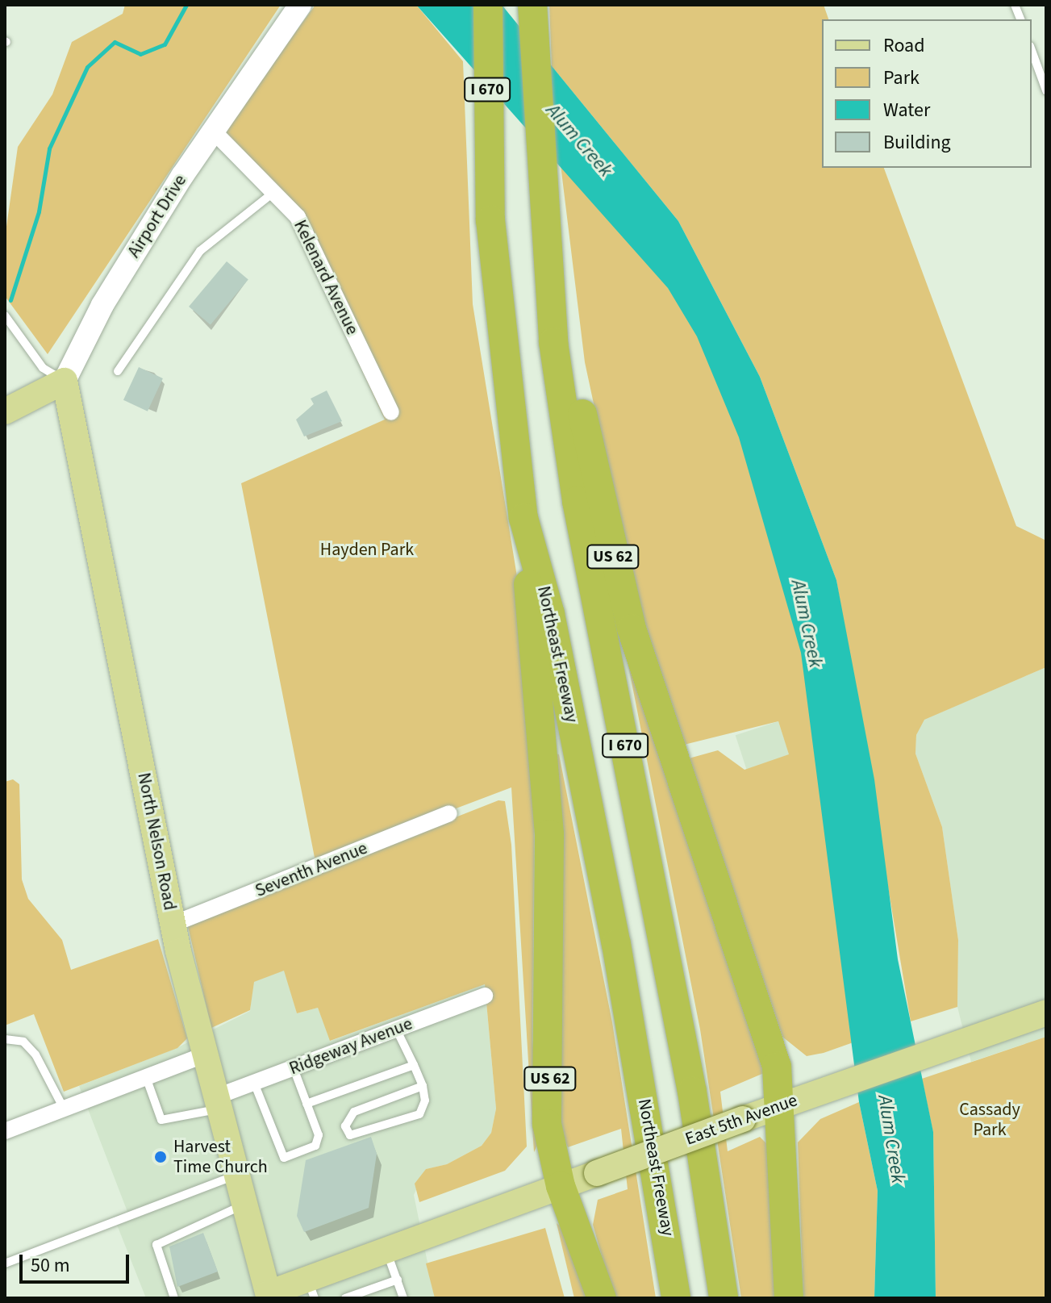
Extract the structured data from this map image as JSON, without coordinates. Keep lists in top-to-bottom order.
{
  "streets": {
    "highway": ["I 670", "US 62", "Northeast Freeway"],
    "main road": ["Airport Drive", "North Nelson Road", "East 5th Avenue"],
    "street": ["Kelenard Avenue", "Seventh Avenue", "Ridgeway Avenue"]
  },
  "crossings": [
    ["I 670", "US 62"],
    ["Airport Drive", "Kelenard Avenue"],
    ["Airport Drive", "North Nelson Road"],
    ["US 62", "Northeast Freeway"],
    ["US 62", "East 5th Avenue"],
    ["North Nelson Road", "Seventh Avenue"],
    ["North Nelson Road", "Ridgeway Avenue"],
    ["North Nelson Road", "East 5th Avenue"]
  ],
  "water": ["Alum Creek"],
  "parks": ["Hayden Park", "Cassady Park"],
  "places": ["Harvest Time Church"],
  "legend": [
    "Road",
    "Park",
    "Water",
    "Building"
  ],
  "scale_bar": "50 m"
}
